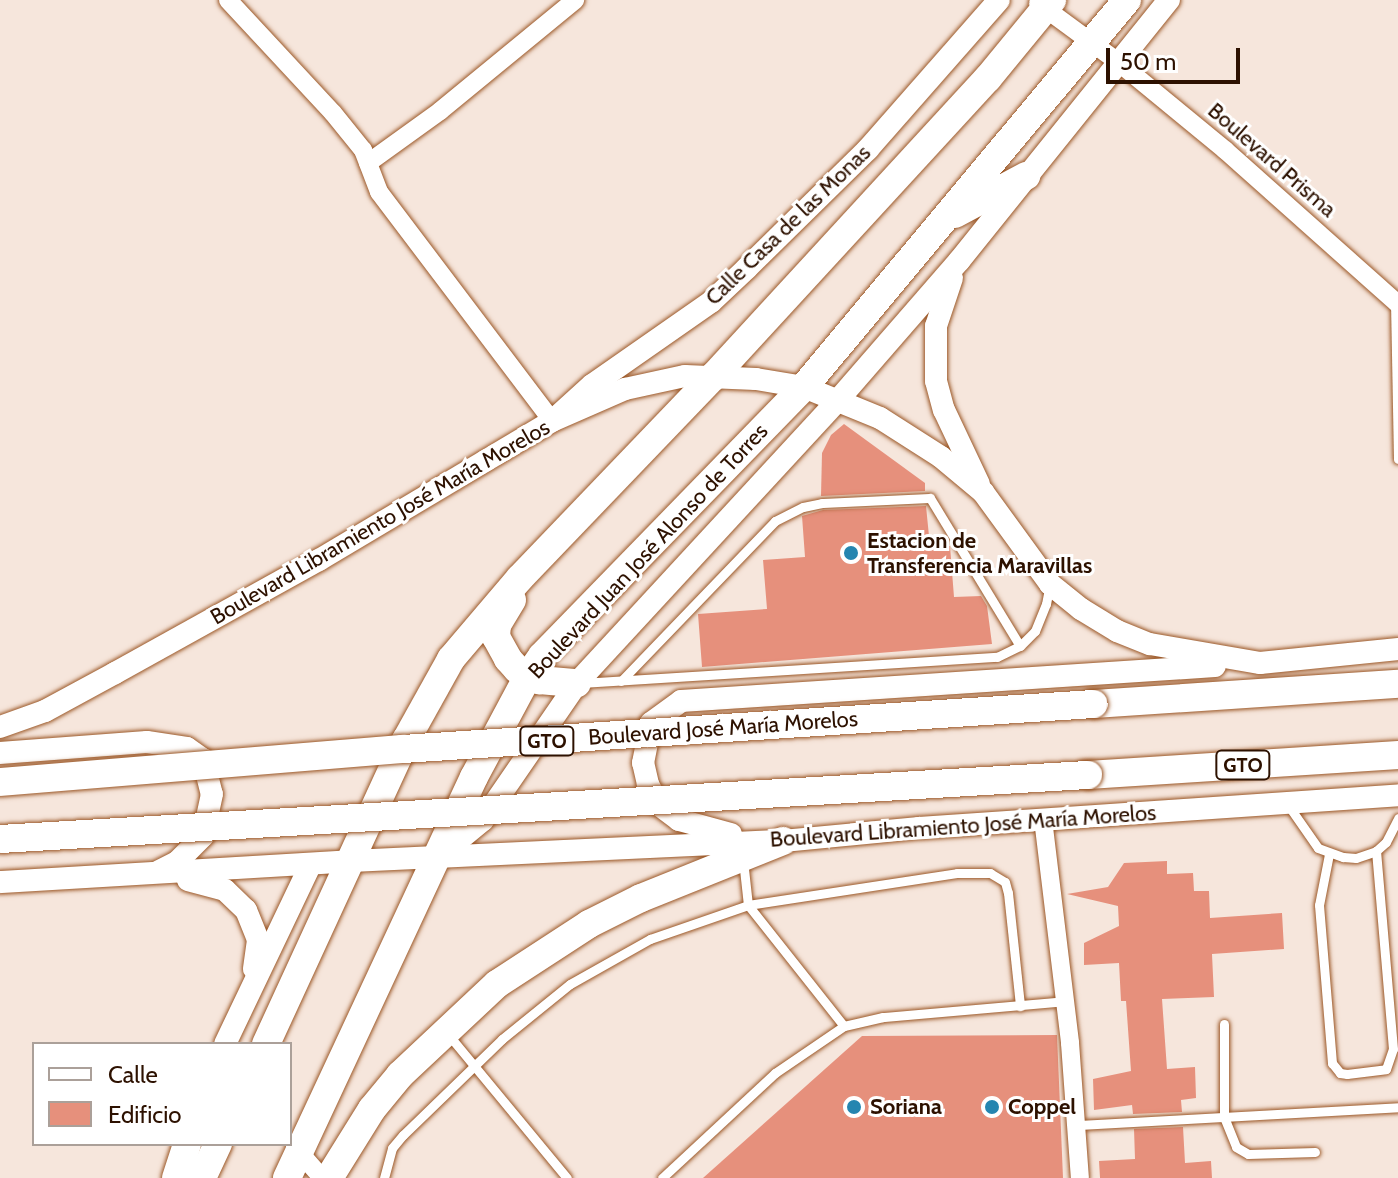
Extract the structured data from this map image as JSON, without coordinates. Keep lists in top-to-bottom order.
{
  "streets": {
    "main road": ["Boulevard Juan José Alonso de Torres", "Boulevard José María Morelos", "GTO"],
    "street": ["Boulevard Prisma", "Calle Casa de las Monas", "Boulevard Libramiento José María Morelos"]
  },
  "crossings": [
    ["Boulevard Prisma", "Boulevard Juan José Alonso de Torres"],
    ["Calle Casa de las Monas", "Boulevard Libramiento José María Morelos"],
    ["Boulevard Libramiento José María Morelos", "Boulevard Juan José Alonso de Torres"]
  ],
  "places": ["Estacion de Transferencia Maravillas", "Soriana", "Coppel"],
  "legend": ["Calle", "Edificio"],
  "scale_bar": "50 m"
}
